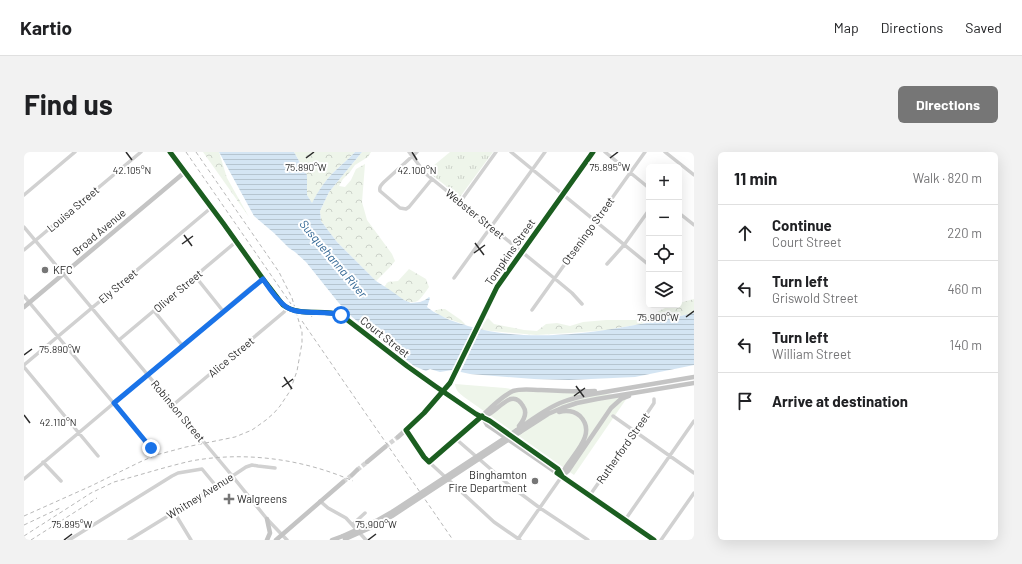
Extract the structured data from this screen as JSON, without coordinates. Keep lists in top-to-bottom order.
{
  "streets": {
    "main road": ["Broad Avenue", "Tompkins Street", "Court Street"],
    "street": [
      "Louisa Street",
      "Webster Street",
      "Otseningo Street",
      "Ely Street",
      "Oliver Street",
      "Alice Street",
      "Robinson Street",
      "Rutherford Street",
      "Whitney Avenue"
    ]
  },
  "crossings": [
    ["Louisa Street", "Robinson Street"],
    ["Webster Street", "Otseningo Street"],
    ["Webster Street", "Tompkins Street"],
    ["Broad Avenue", "Robinson Street"],
    ["Tompkins Street", "Court Street"],
    ["Ely Street", "Robinson Street"],
    ["Oliver Street", "Robinson Street"],
    ["Court Street", "Alice Street"],
    ["Court Street", "Rutherford Street"],
    ["Alice Street", "Robinson Street"],
    ["Robinson Street", "Whitney Avenue"]
  ],
  "water": ["Susquehanna River"],
  "places": {
    "other": ["KFC", "Binghamton Fire Department"],
    "health": ["Walgreens"]
  },
  "page": {
    "header": "Kartio",
    "nav": ["Map", "Directions", "Saved"],
    "buttons": "Directions",
    "title": "Find us",
    "heading": ["11 min", "Walk · 820 m"],
    "map_buttons": ["+", "−"],
    "list": [
      ["Continue", "Court Street", "220 m"],
      ["Turn left", "Griswold Street", "460 m"],
      ["Turn left", "William Street", "140 m"],
      "Arrive at destination"
    ]
  },
  "coordinates": [
    "75.890°W",
    "75.895°W",
    "42.105°N",
    "42.100°N",
    "75.900°W",
    "42.110°N"
  ]
}
